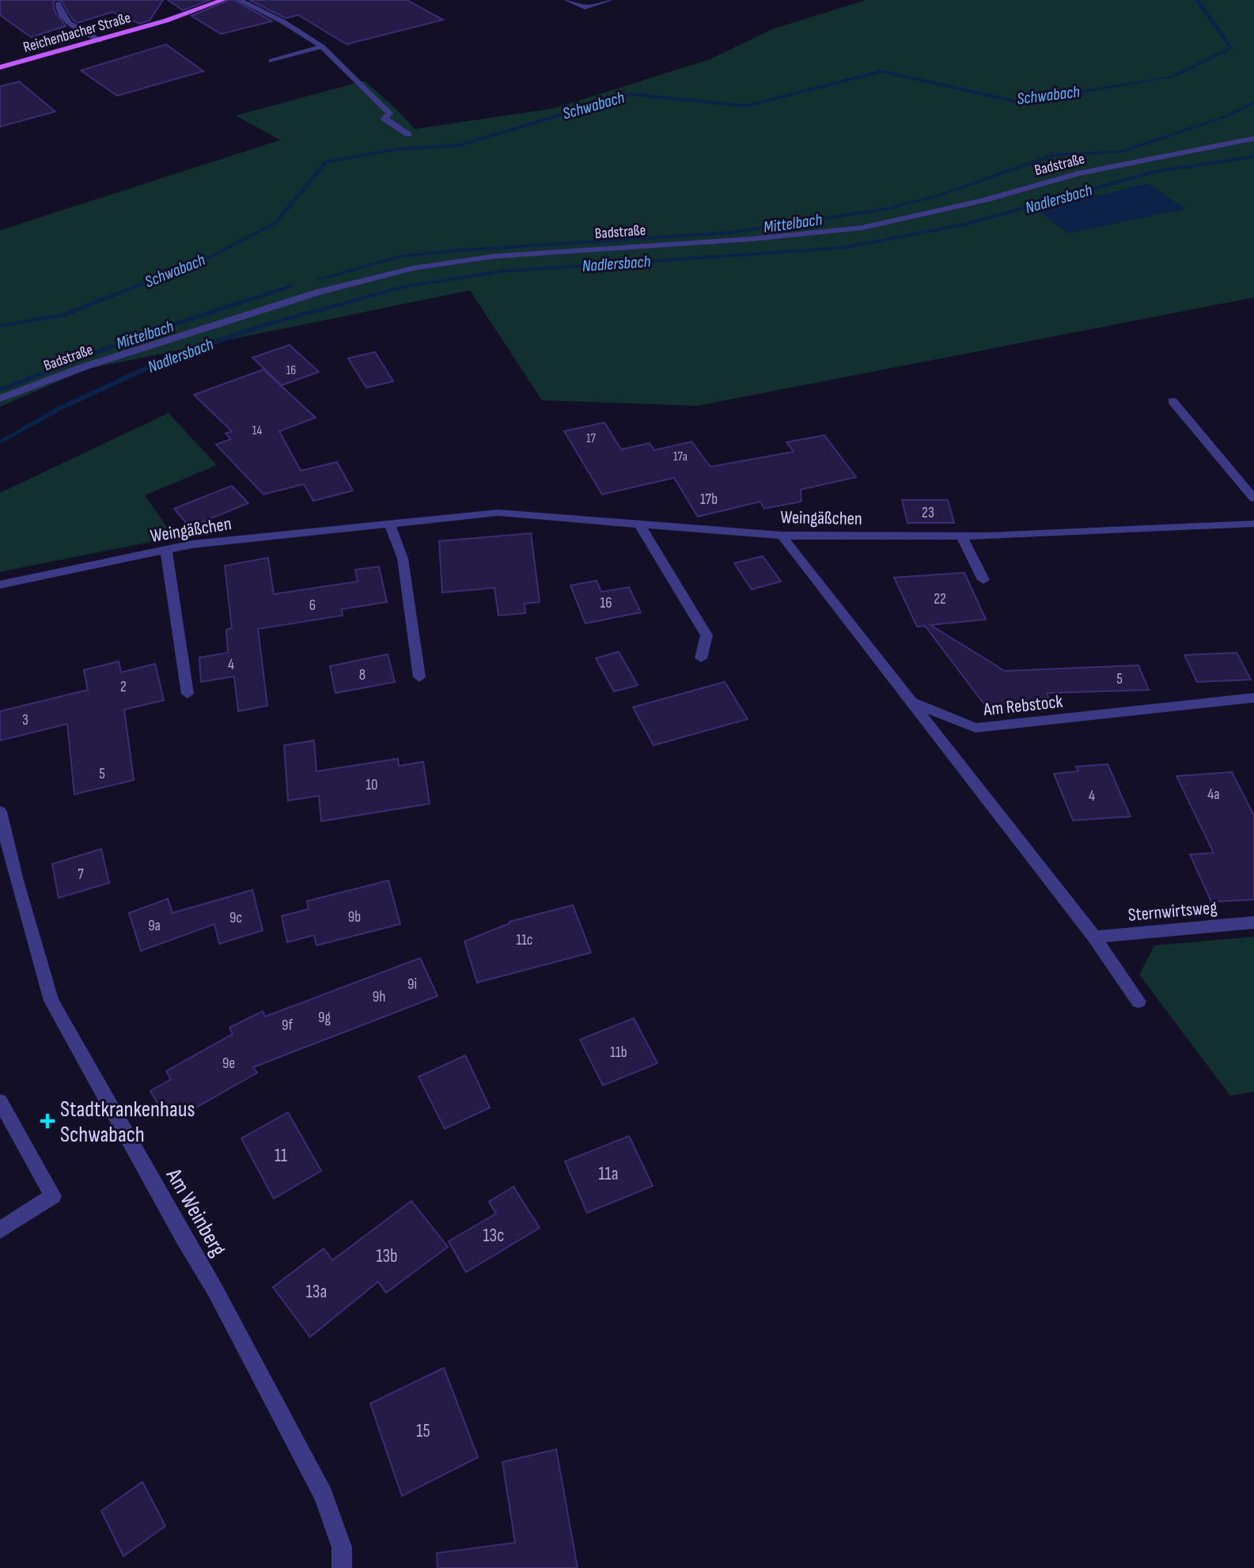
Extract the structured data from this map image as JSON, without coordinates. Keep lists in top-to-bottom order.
{
  "streets": {
    "main road": ["Reichenbacher Straße"],
    "street": [
      "Badstraße",
      "Weingäßchen",
      "Am Rebstock",
      "Sternwirtsweg",
      "Am Weinberg"
    ]
  },
  "crossings": [
    ["Weingäßchen", "Am Rebstock"]
  ],
  "water": ["Schwabach", "Nadlersbach", "Mittelbach"],
  "places": {
    "health": ["Stadtkrankenhaus Schwabach"]
  },
  "house_numbers": [
    "16",
    "14",
    "17",
    "17a",
    "17b",
    "23",
    "22",
    "16",
    "6",
    "4",
    "8",
    "5",
    "2",
    "3",
    "5",
    "10",
    "4a",
    "4",
    "7",
    "9b",
    "9c",
    "9a",
    "11c",
    "9i",
    "9h",
    "9g",
    "9f",
    "11b",
    "9e",
    "11",
    "11a",
    "13c",
    "13b",
    "13a",
    "15"
  ]
}
